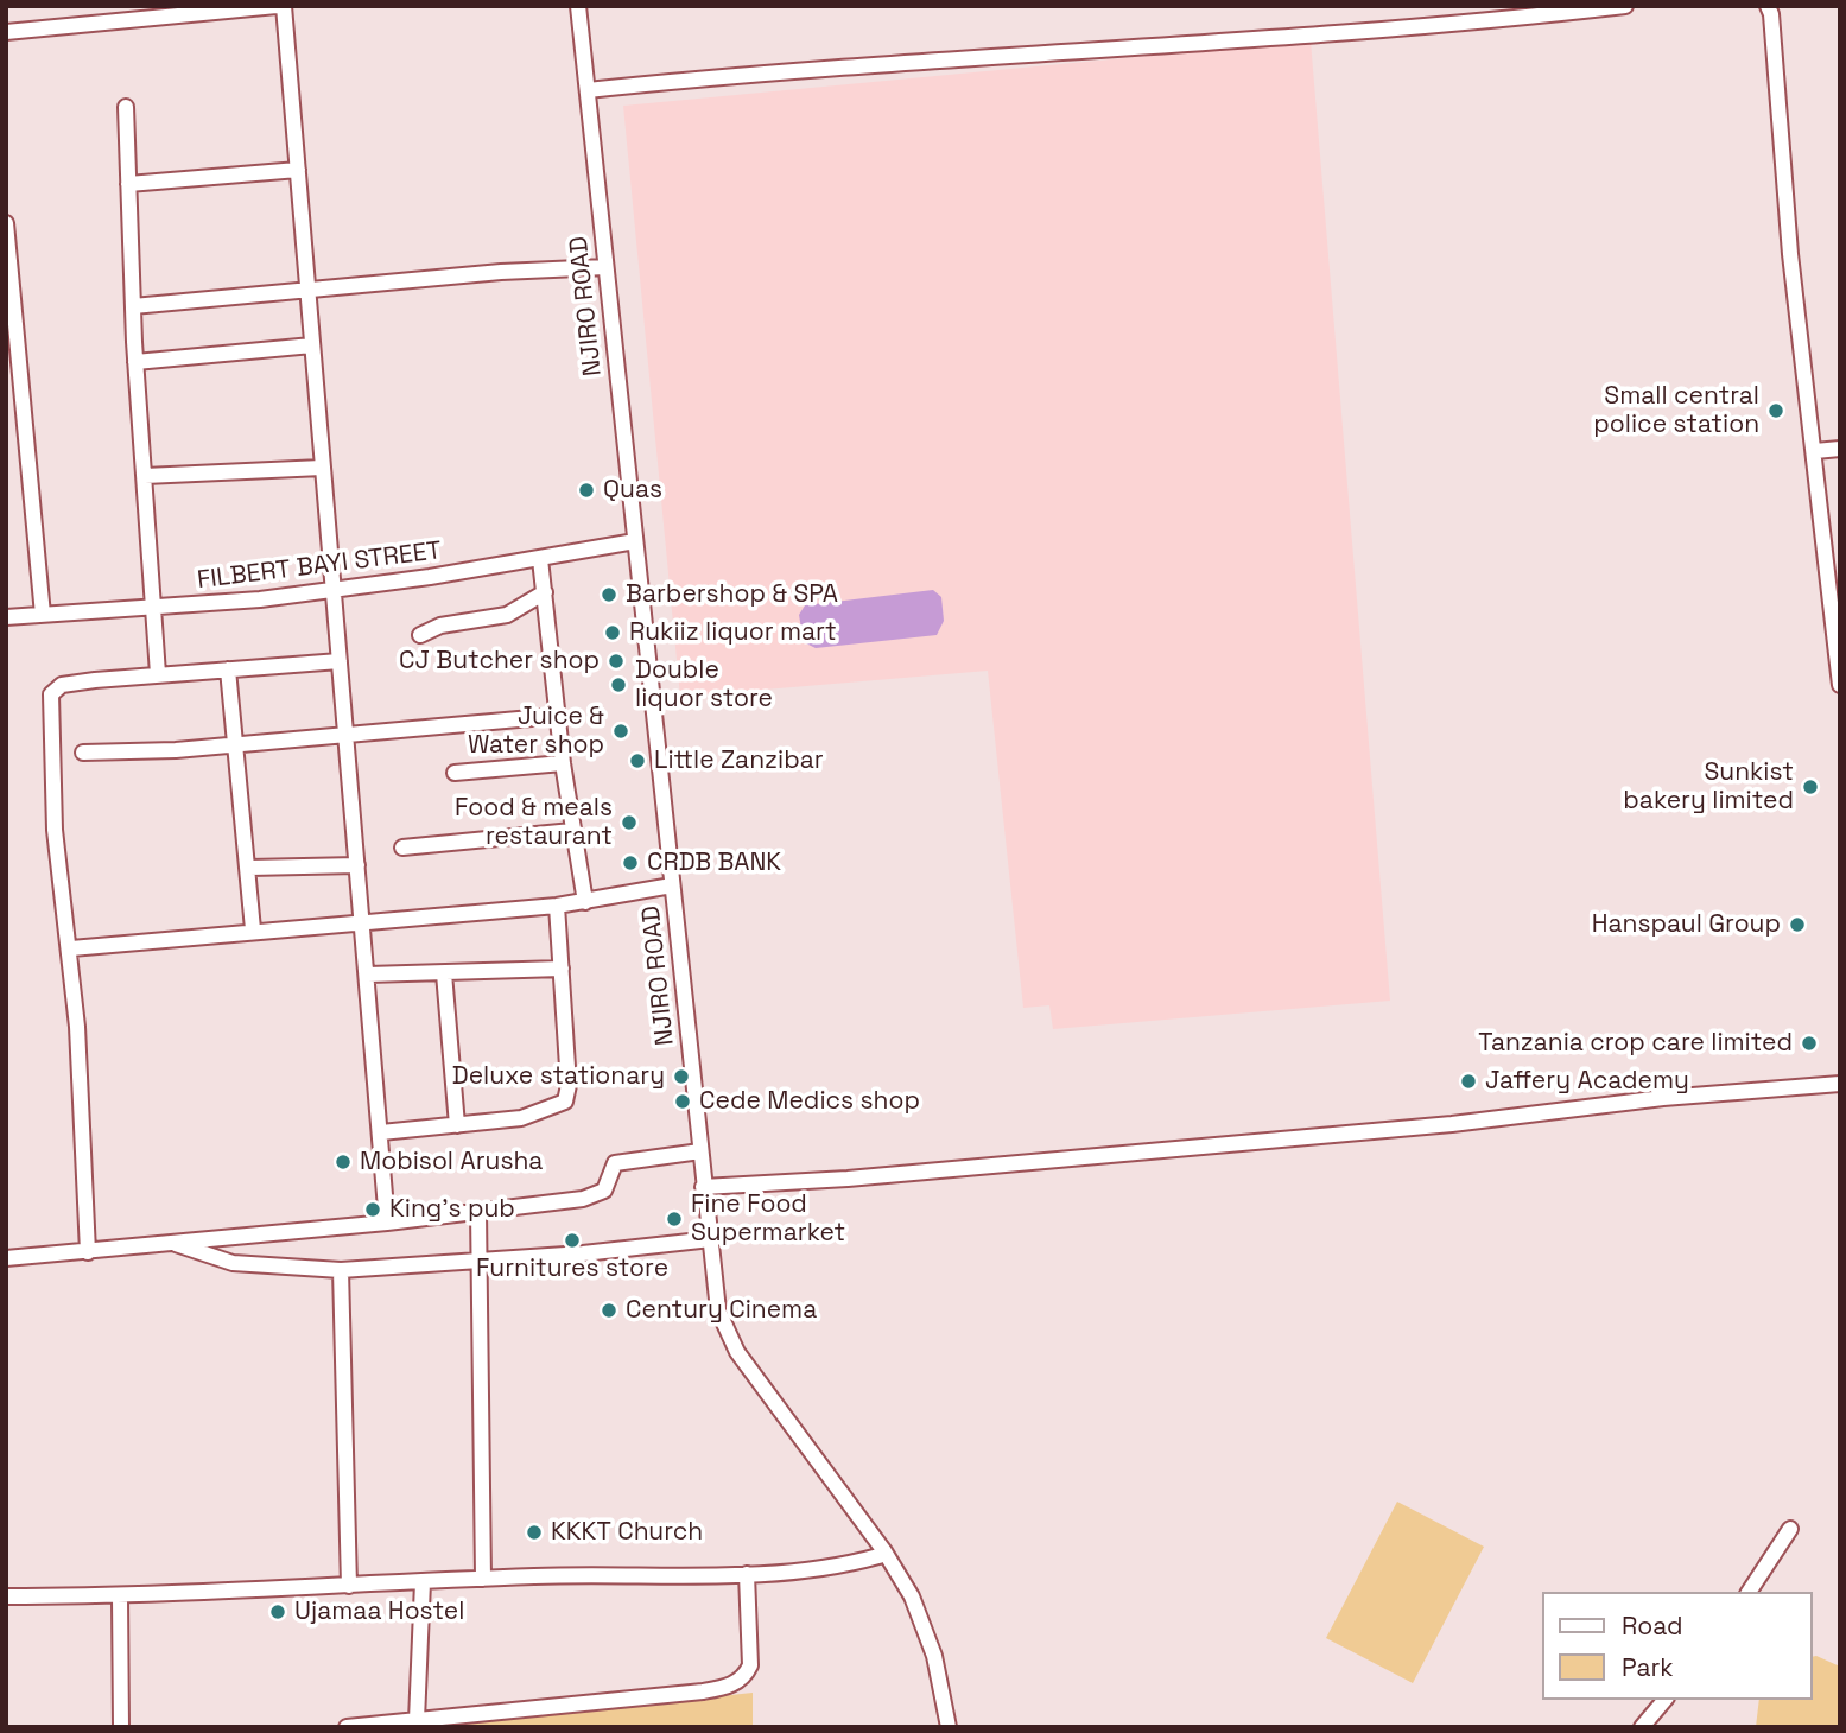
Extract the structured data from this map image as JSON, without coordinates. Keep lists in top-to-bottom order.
{
  "streets": {
    "street": ["NJIRO ROAD", "FILBERT BAYI STREET"]
  },
  "crossings": [
    ["NJIRO ROAD", "FILBERT BAYI STREET"]
  ],
  "places": [
    "Small central police station",
    "Quas",
    "Barbershop & SPA",
    "Rukiiz liquor mart",
    "CJ Butcher shop",
    "Double liquor store",
    "Juice & Water shop",
    "Little Zanzibar",
    "Sunkist bakery limited",
    "Food & meals restaurant",
    "CRDB BANK",
    "Hanspaul Group",
    "Tanzania crop care limited",
    "Deluxe stationary",
    "Jaffery Academy",
    "Cede Medics shop",
    "Mobisol Arusha",
    "King's pub",
    "Fine Food Supermarket",
    "Furnitures store",
    "Century Cinema",
    "KKKT Church",
    "Ujamaa Hostel"
  ],
  "legend": ["Road", "Park"]
}
